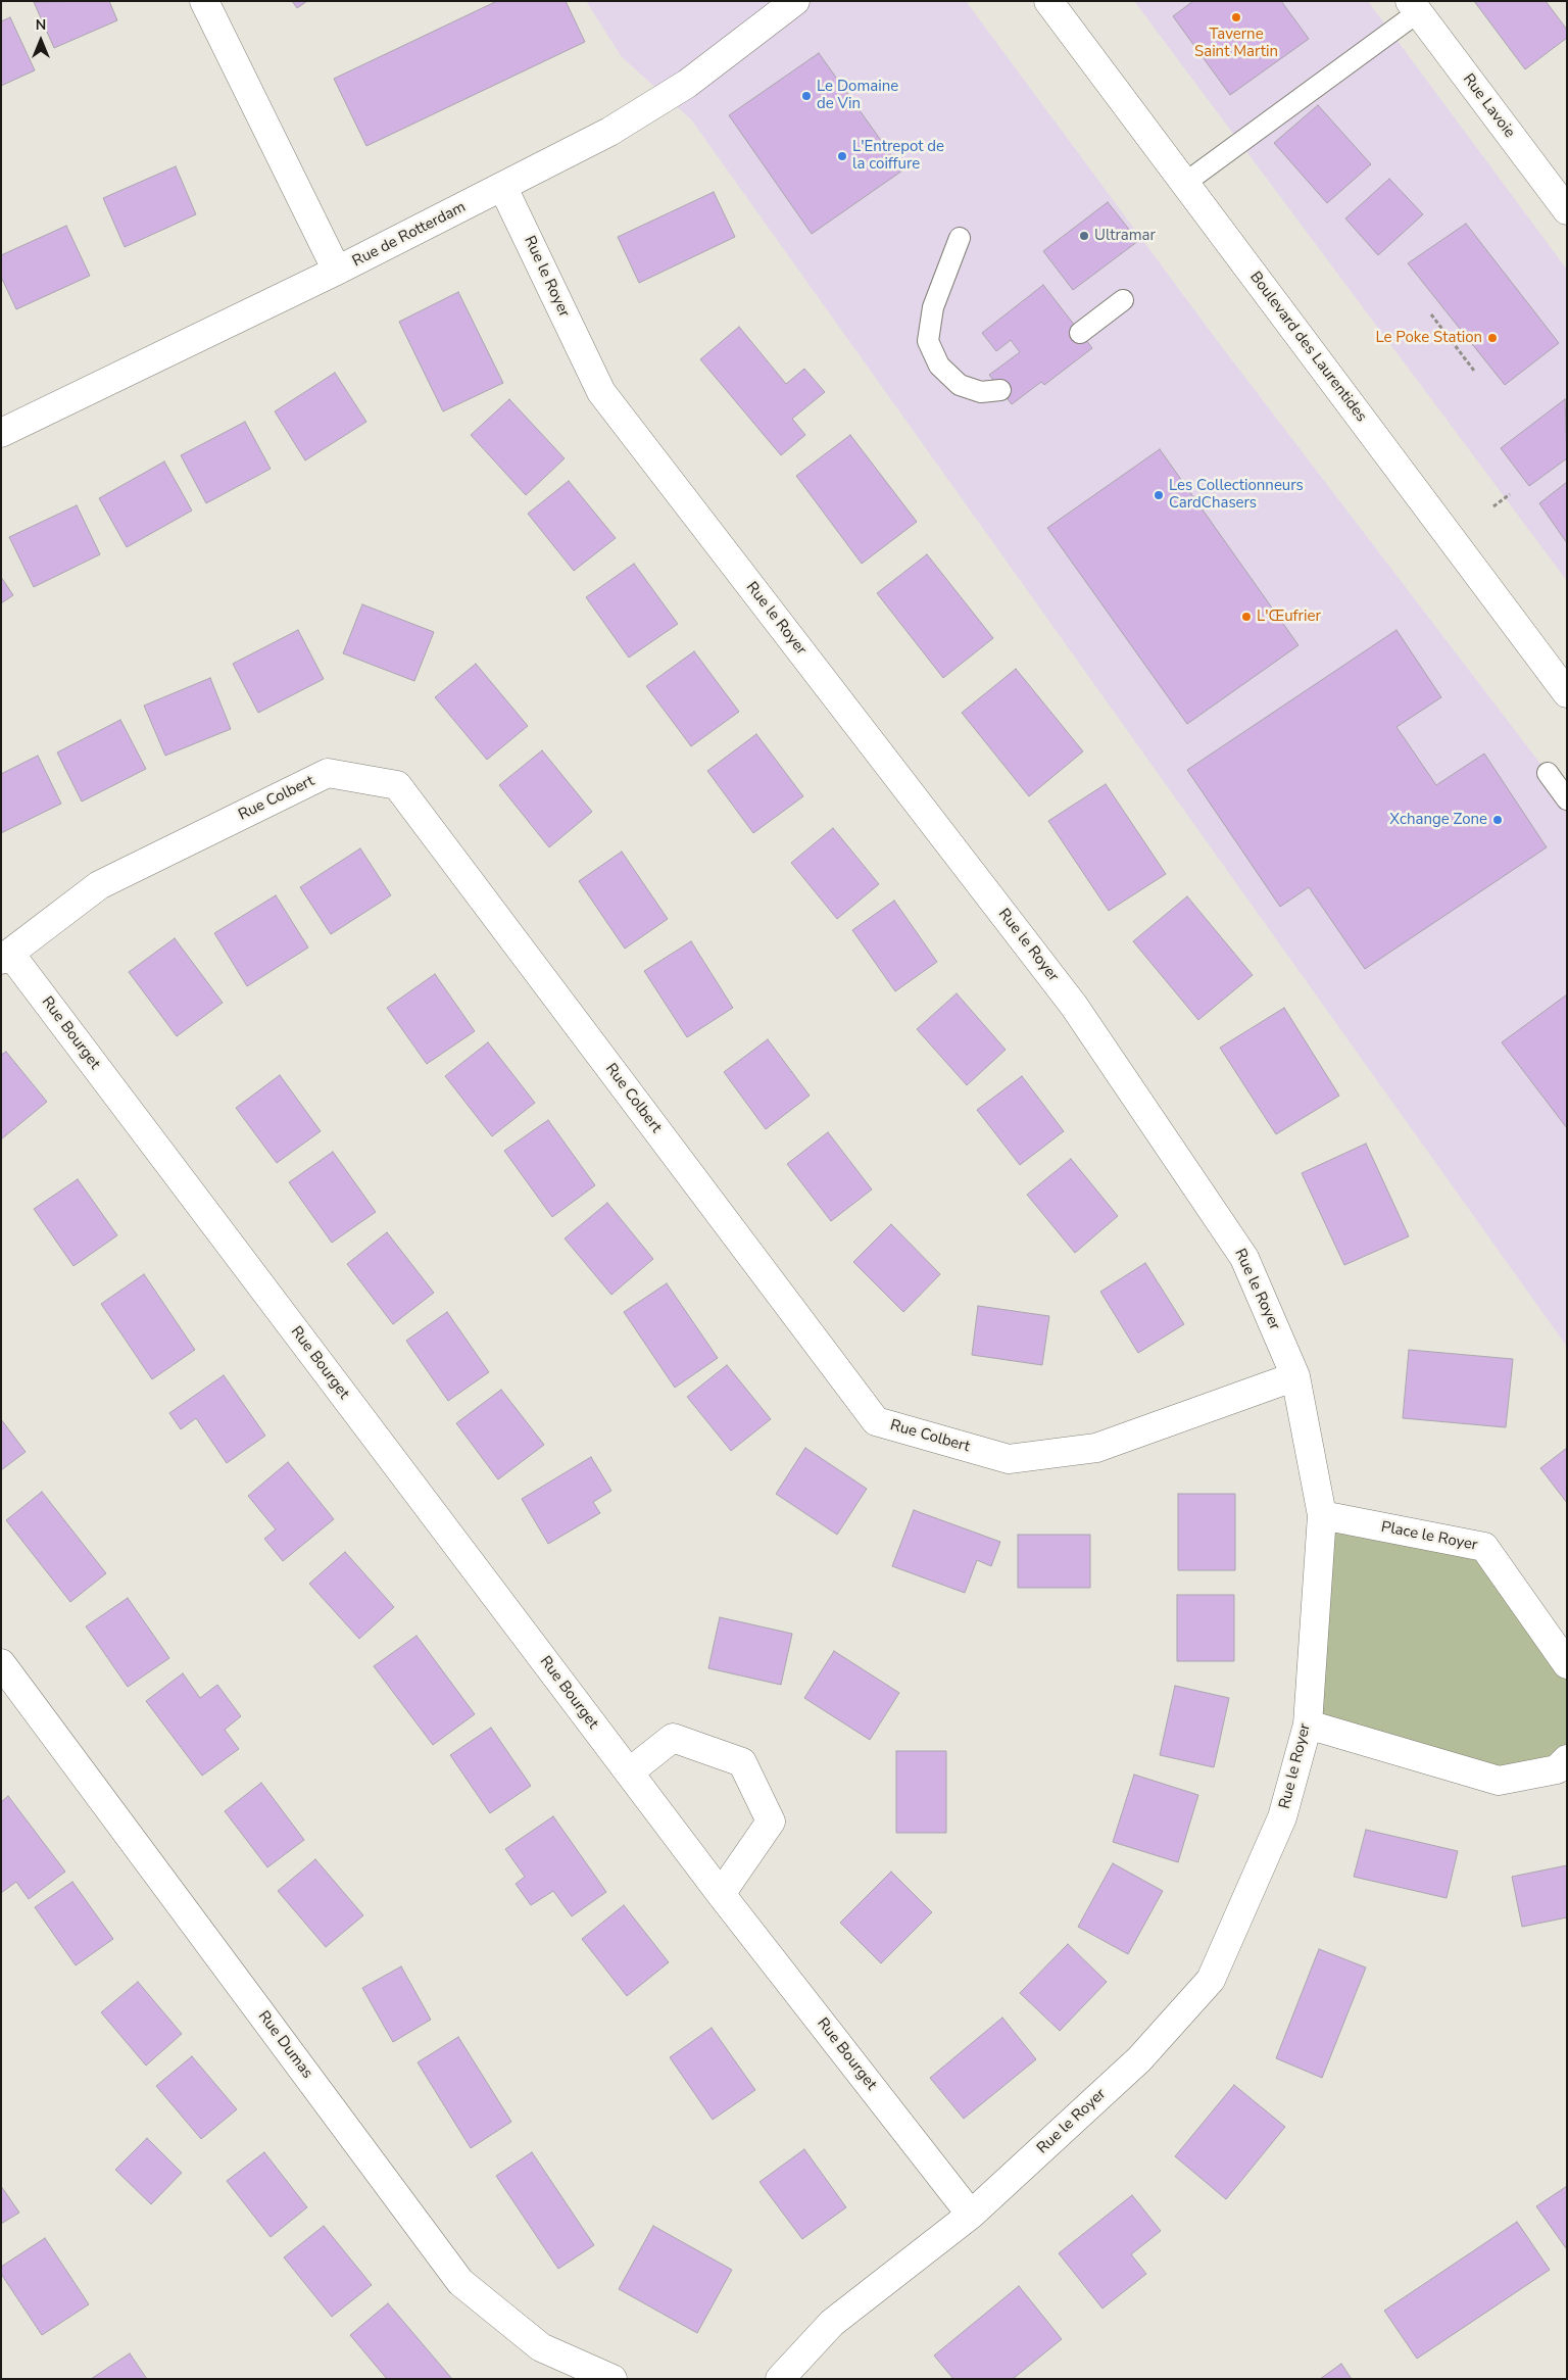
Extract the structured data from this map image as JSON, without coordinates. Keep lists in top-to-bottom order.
{
  "streets": {
    "street": [
      "Rue Lavoie",
      "Rue de Rotterdam",
      "Rue le Royer",
      "Boulevard des Laurentides",
      "Rue Colbert",
      "Rue Bourget",
      "Place le Royer",
      "Rue Dumas"
    ]
  },
  "crossings": [
    ["Rue de Rotterdam", "Rue le Royer"],
    ["Rue le Royer", "Rue Colbert"],
    ["Rue le Royer", "Rue Bourget"],
    ["Rue le Royer", "Place le Royer"],
    ["Rue Colbert", "Rue Bourget"]
  ],
  "places": [
    "Taverne Saint Martin",
    "Le Domaine de Vin",
    "L'Entrepot de la coiffure",
    "Ultramar",
    "Le Poke Station",
    "Les Collectionneurs CardChasers",
    "L'Œufrier",
    "Xchange Zone"
  ],
  "north": "top"
}
